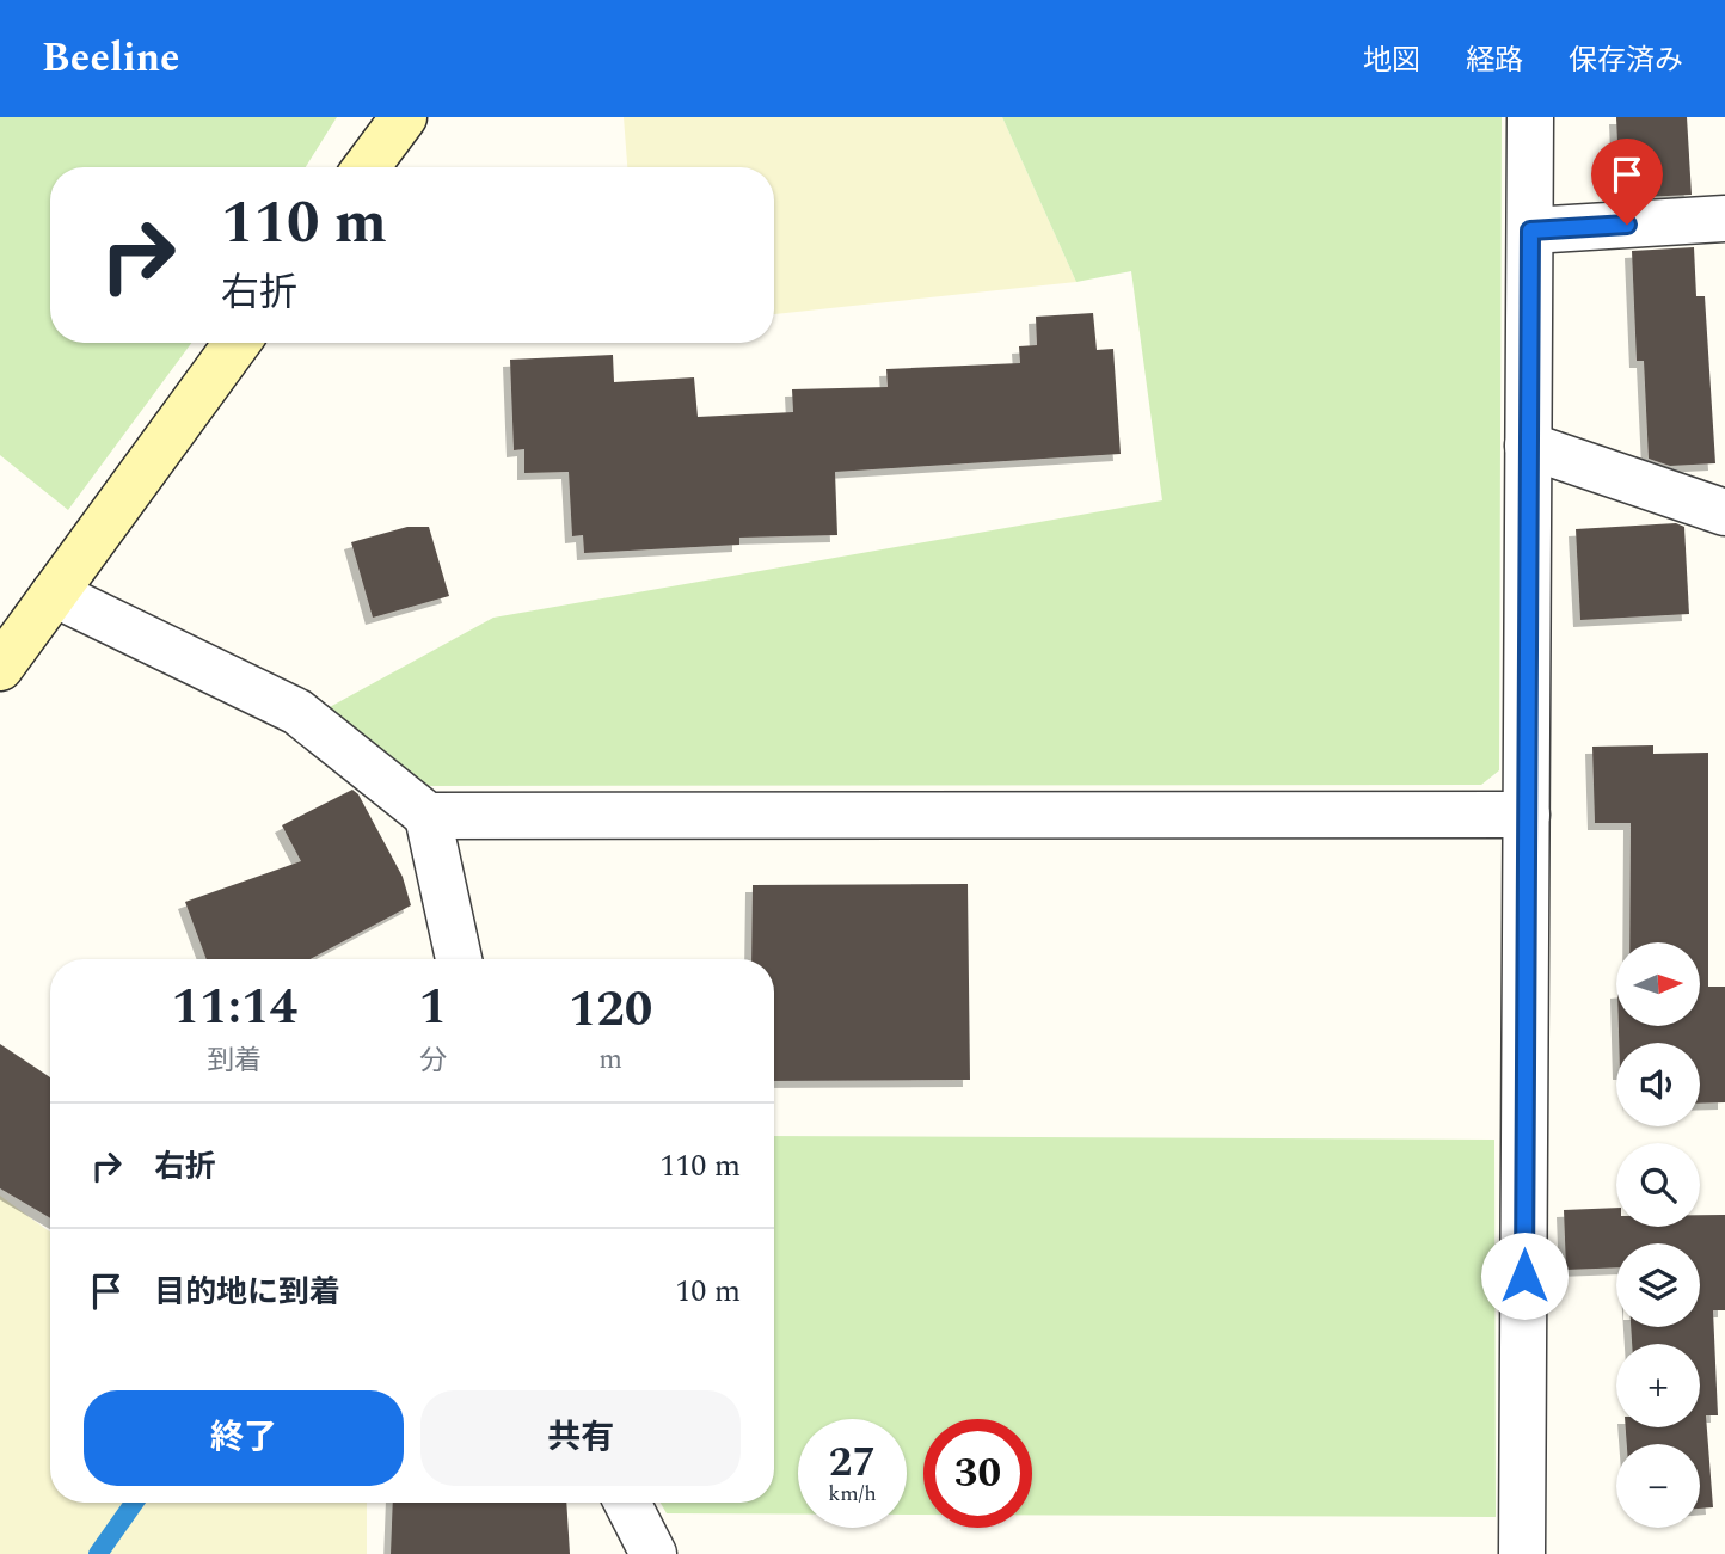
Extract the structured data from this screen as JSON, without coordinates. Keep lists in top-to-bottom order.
{
  "north": "right",
  "page": {
    "header": "Beeline",
    "nav": ["地図", "経路", "保存済み"],
    "turn": ["110 m", "右折"],
    "map_buttons": ["+", "−"],
    "eta": [
      "11:14",
      "到着",
      "1",
      "分",
      "120",
      "m"
    ],
    "list": [
      {
        "name": "右折",
        "value": "110 m"
      },
      {
        "name": "目的地に到着",
        "value": "10 m"
      }
    ],
    "buttons": ["終了", "共有"],
    "speed": "27 km/h",
    "limit": "30"
  }
}
